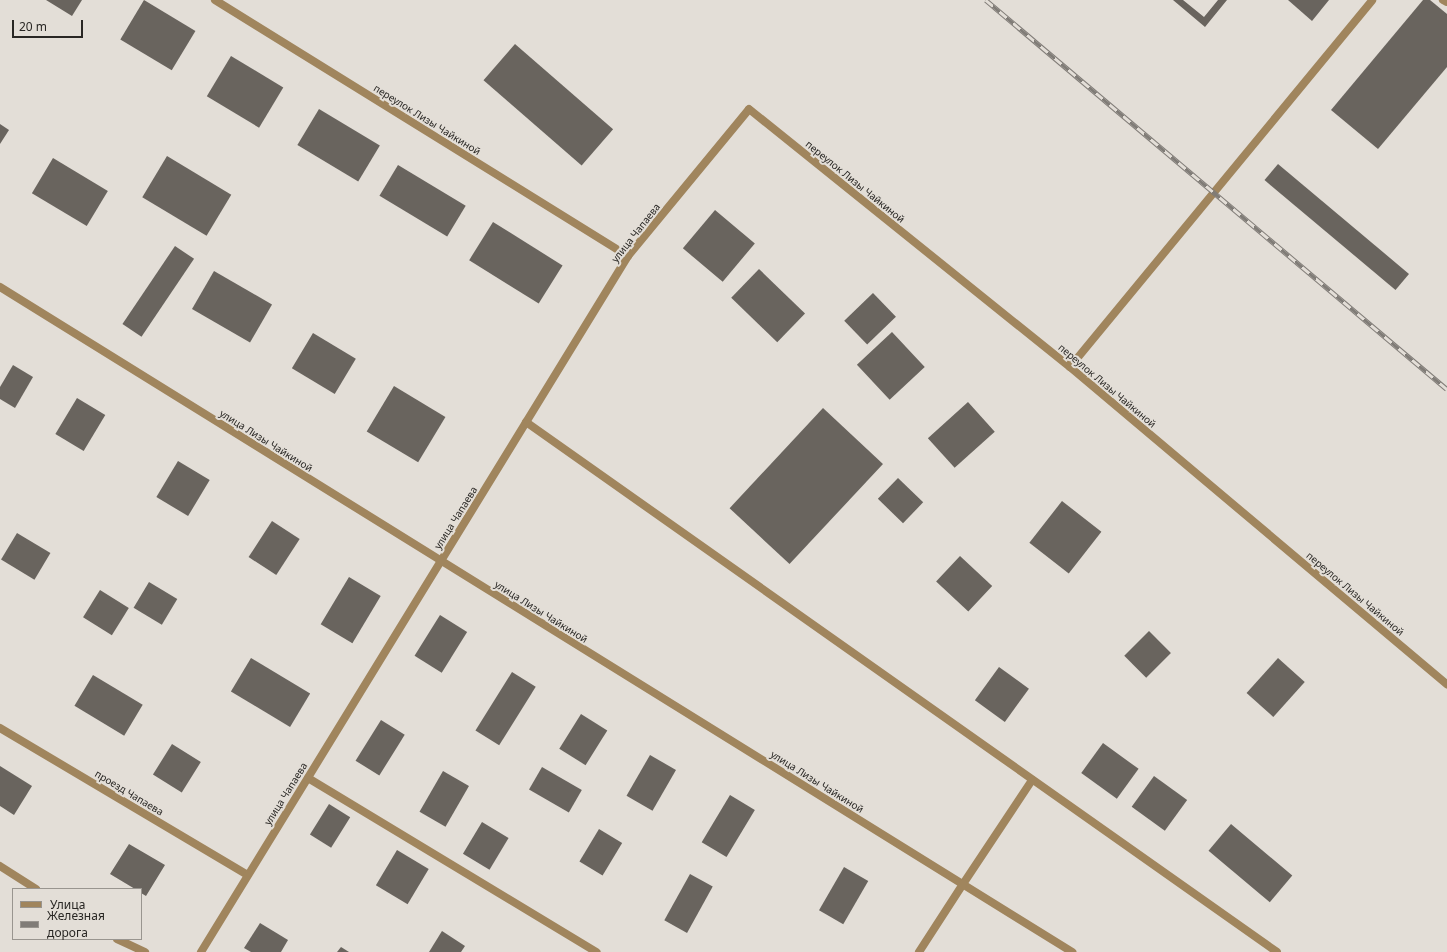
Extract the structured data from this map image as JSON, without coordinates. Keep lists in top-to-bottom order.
{
  "streets": {
    "street": [
      "переулок Лизы Чайкиной",
      "улица Чапаева",
      "улица Лизы Чайкиной",
      "проезд Чапаева"
    ]
  },
  "crossings": [
    ["переулок Лизы Чайкиной", "улица Чапаева"],
    ["улица Чапаева", "улица Лизы Чайкиной"],
    ["улица Чапаева", "проезд Чапаева"]
  ],
  "legend": ["Улица", "Железная дорога"],
  "scale_bar": "20 m"
}
